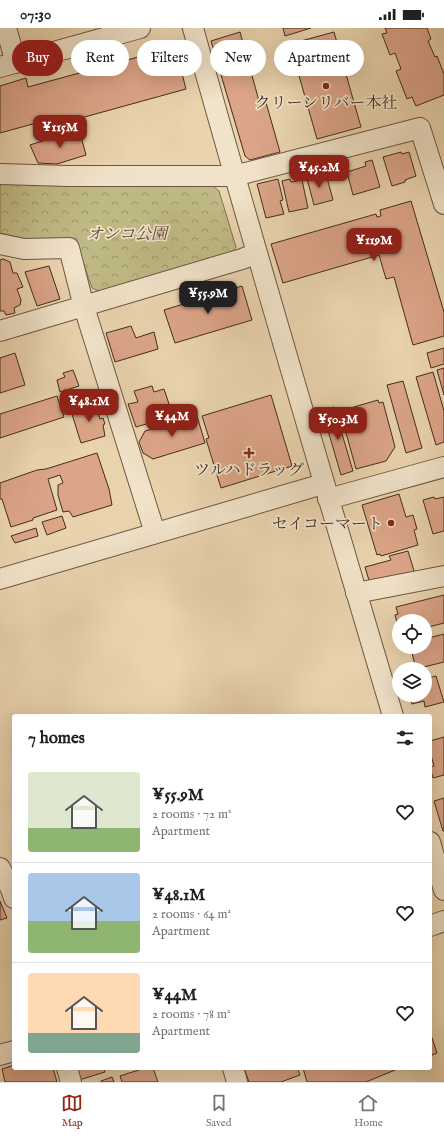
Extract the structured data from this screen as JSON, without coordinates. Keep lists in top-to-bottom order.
{
  "parks": ["オンコ公園"],
  "places": {
    "other": ["クリーンリバー本社", "セイコーマート"],
    "health": ["ツルハドラッグ"]
  },
  "page": {
    "status": "07:30",
    "chip": [
      "Buy",
      "Rent",
      "Filters",
      "New",
      "Apartment"
    ],
    "price": [
      "¥115M",
      "¥45.2M",
      "¥119M",
      "¥55.9M",
      "¥48.1M",
      "¥44M",
      "¥50.3M"
    ],
    "heading": "7 homes",
    "list": [
      {
        "name": "¥55.9M",
        "note": "2 rooms · 72 m² · Apartment"
      },
      {
        "name": "¥48.1M",
        "note": "2 rooms · 64 m² · Apartment"
      },
      {
        "name": "¥44M",
        "note": "2 rooms · 78 m² · Apartment"
      }
    ],
    "tabs": ["Map", "Saved", "Home"]
  }
}
